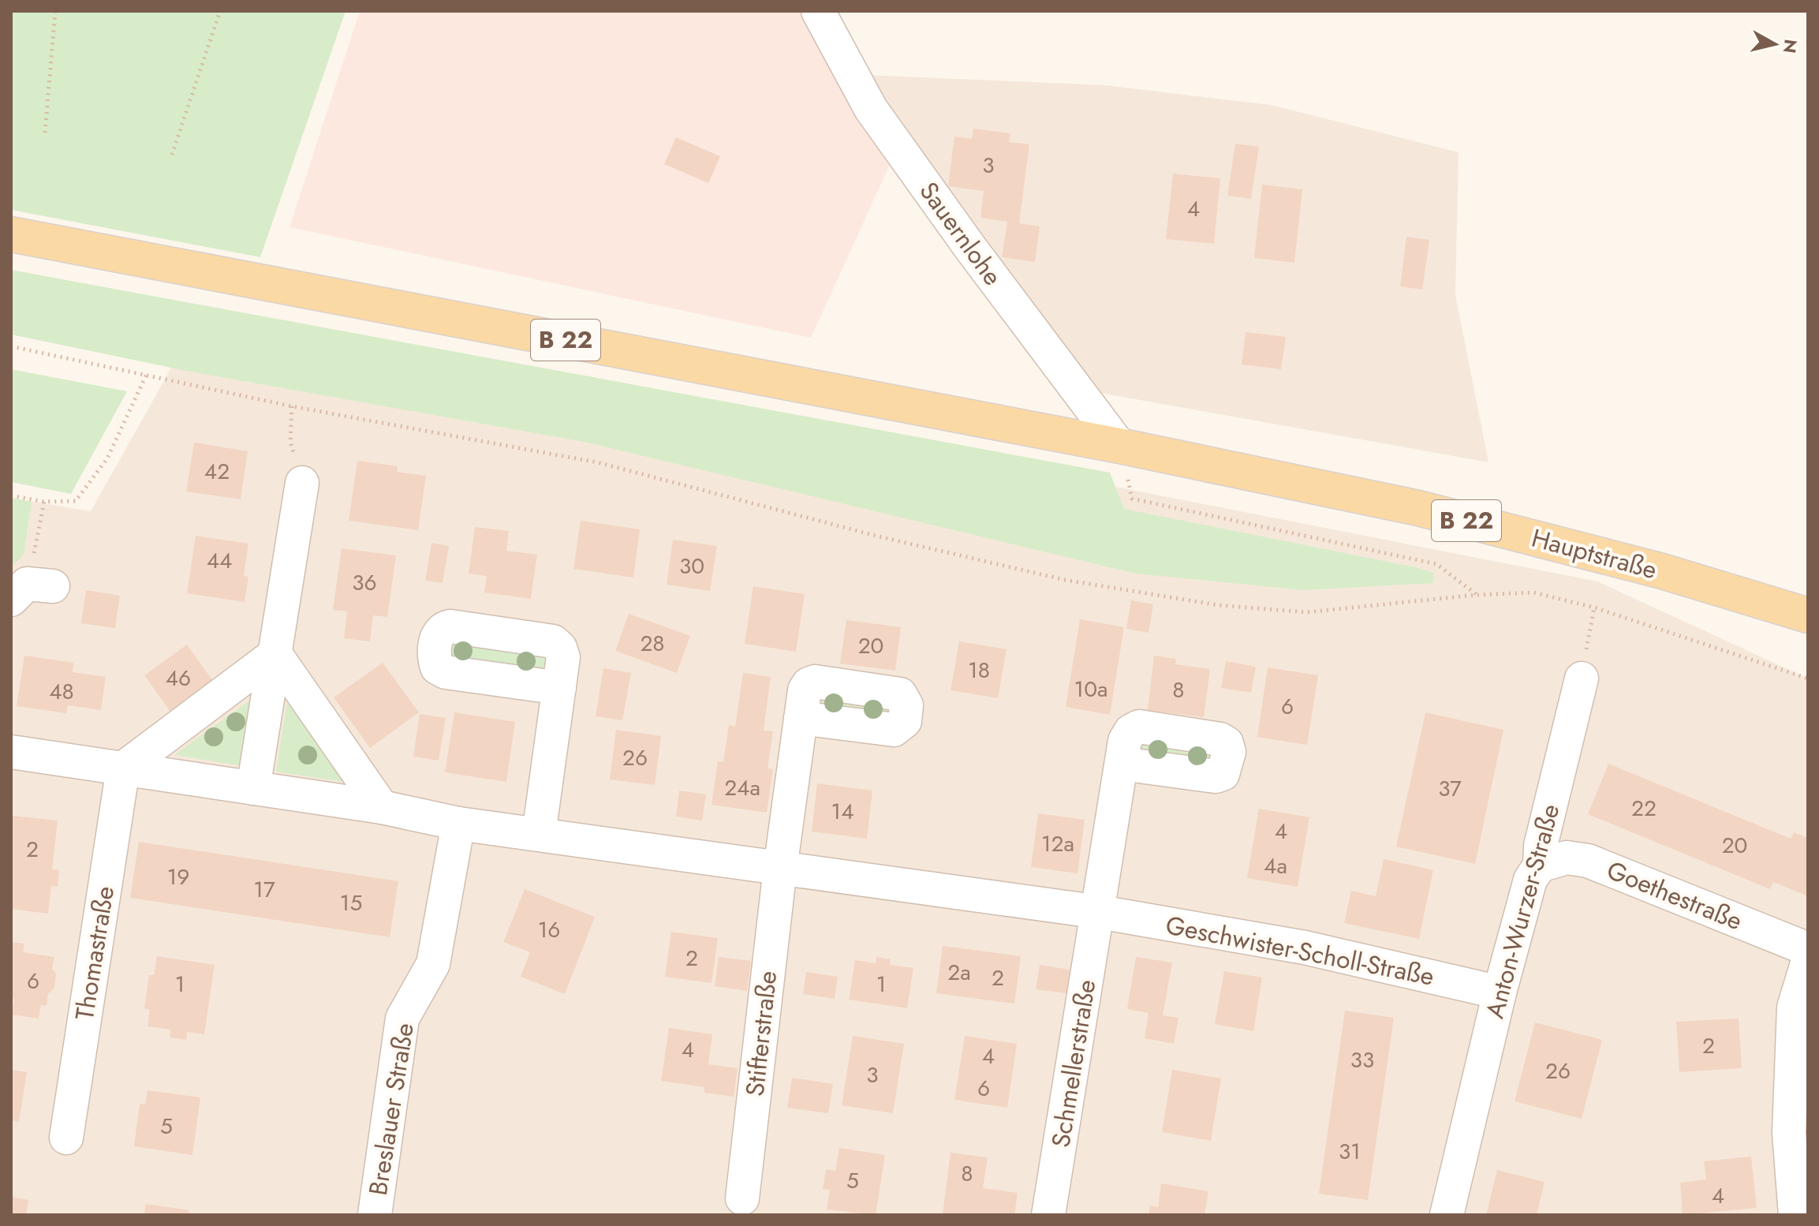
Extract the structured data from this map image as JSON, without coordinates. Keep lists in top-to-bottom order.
{
  "streets": {
    "main road": ["B 22", "Hauptstraße"],
    "street": [
      "Sauernlohe",
      "Goethestraße",
      "Anton-Wurzer-Straße",
      "Geschwister-Scholl-Straße",
      "Thomastraße",
      "Stifterstraße",
      "Schmellerstraße",
      "Breslauer Straße"
    ]
  },
  "crossings": [
    ["Sauernlohe", "B 22"],
    ["Sauernlohe", "Hauptstraße"],
    ["B 22", "Hauptstraße"],
    ["Goethestraße", "Anton-Wurzer-Straße"],
    ["Anton-Wurzer-Straße", "Geschwister-Scholl-Straße"],
    ["Geschwister-Scholl-Straße", "Thomastraße"],
    ["Geschwister-Scholl-Straße", "Stifterstraße"],
    ["Geschwister-Scholl-Straße", "Schmellerstraße"],
    ["Geschwister-Scholl-Straße", "Breslauer Straße"]
  ],
  "house_numbers": [
    "3",
    "4",
    "42",
    "44",
    "30",
    "36",
    "28",
    "20",
    "18",
    "46",
    "10a",
    "8",
    "48",
    "6",
    "26",
    "24a",
    "37",
    "22",
    "14",
    "4",
    "12a",
    "20",
    "2",
    "4a",
    "19",
    "17",
    "15",
    "16",
    "2",
    "2a",
    "2",
    "6",
    "1",
    "1",
    "2",
    "4",
    "4",
    "33",
    "26",
    "3",
    "6",
    "5",
    "31",
    "8",
    "5",
    "4"
  ],
  "north": "right"
}
